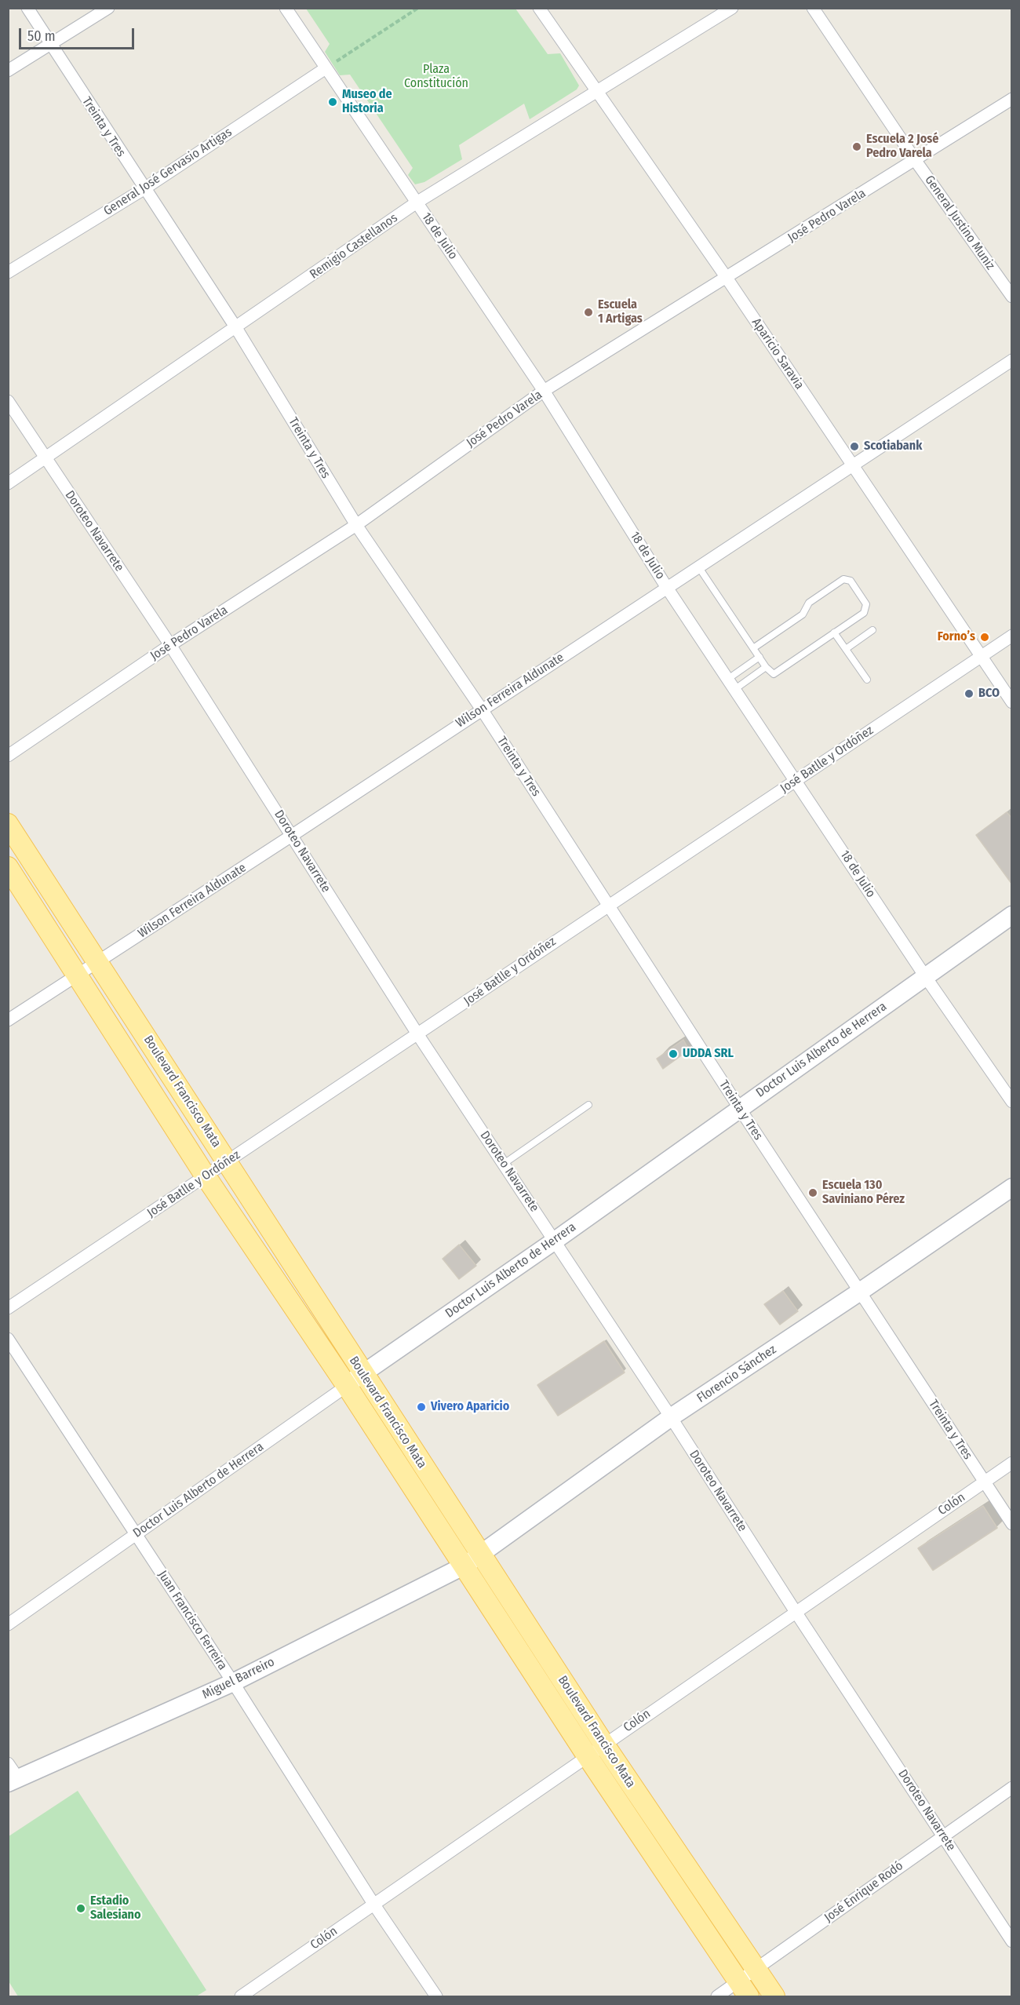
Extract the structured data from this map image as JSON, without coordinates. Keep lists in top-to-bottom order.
{
  "streets": {
    "main road": ["Boulevard Francisco Mata"],
    "street": [
      "Treinta y Tres",
      "General José Gervasio Artigas",
      "José Pedro Varela",
      "General Justino Muniz",
      "18 de Julio",
      "Remigio Castellanos",
      "Aparicio Saravia",
      "Doroteo Navarrete",
      "Wilson Ferreira Aldunate",
      "José Batlle y Ordóñez",
      "Doctor Luis Alberto de Herrera",
      "Florencio Sánchez",
      "Colón",
      "Juan Francisco Ferreira",
      "Miguel Barreiro",
      "José Enrique Rodó"
    ]
  },
  "crossings": [
    ["Treinta y Tres", "General José Gervasio Artigas"],
    ["Treinta y Tres", "José Pedro Varela"],
    ["Treinta y Tres", "Remigio Castellanos"],
    ["Treinta y Tres", "Wilson Ferreira Aldunate"],
    ["Treinta y Tres", "José Batlle y Ordóñez"],
    ["Treinta y Tres", "Doctor Luis Alberto de Herrera"],
    ["Treinta y Tres", "Florencio Sánchez"],
    ["Treinta y Tres", "Colón"],
    ["General José Gervasio Artigas", "18 de Julio"],
    ["José Pedro Varela", "General Justino Muniz"],
    ["José Pedro Varela", "18 de Julio"],
    ["José Pedro Varela", "Aparicio Saravia"],
    ["José Pedro Varela", "Doroteo Navarrete"],
    ["18 de Julio", "Remigio Castellanos"],
    ["18 de Julio", "Wilson Ferreira Aldunate"],
    ["18 de Julio", "José Batlle y Ordóñez"],
    ["18 de Julio", "Doctor Luis Alberto de Herrera"],
    ["Remigio Castellanos", "Aparicio Saravia"],
    ["Remigio Castellanos", "Doroteo Navarrete"],
    ["Aparicio Saravia", "Wilson Ferreira Aldunate"],
    ["Aparicio Saravia", "José Batlle y Ordóñez"],
    ["Doroteo Navarrete", "Wilson Ferreira Aldunate"],
    ["Doroteo Navarrete", "José Batlle y Ordóñez"],
    ["Doroteo Navarrete", "Doctor Luis Alberto de Herrera"],
    ["Doroteo Navarrete", "Florencio Sánchez"],
    ["Doroteo Navarrete", "Colón"],
    ["Doroteo Navarrete", "José Enrique Rodó"],
    ["Wilson Ferreira Aldunate", "Boulevard Francisco Mata"],
    ["José Batlle y Ordóñez", "Boulevard Francisco Mata"],
    ["Doctor Luis Alberto de Herrera", "Boulevard Francisco Mata"],
    ["Doctor Luis Alberto de Herrera", "Juan Francisco Ferreira"],
    ["Boulevard Francisco Mata", "Florencio Sánchez"],
    ["Boulevard Francisco Mata", "Colón"],
    ["Boulevard Francisco Mata", "Miguel Barreiro"],
    ["Boulevard Francisco Mata", "José Enrique Rodó"],
    ["Florencio Sánchez", "Miguel Barreiro"],
    ["Colón", "Juan Francisco Ferreira"],
    ["Juan Francisco Ferreira", "Miguel Barreiro"]
  ],
  "parks": ["Plaza Constitución"],
  "places": [
    "Museo de Historia",
    "Escuela 2 José Pedro Varela",
    "Escuela 1 Artigas",
    "Scotiabank",
    "Forno’s",
    "BCO",
    "UDDA SRL",
    "Escuela 130 Saviniano Pérez",
    "Vivero Aparicio",
    "Estadio Salesiano"
  ],
  "scale_bar": "50 m"
}
